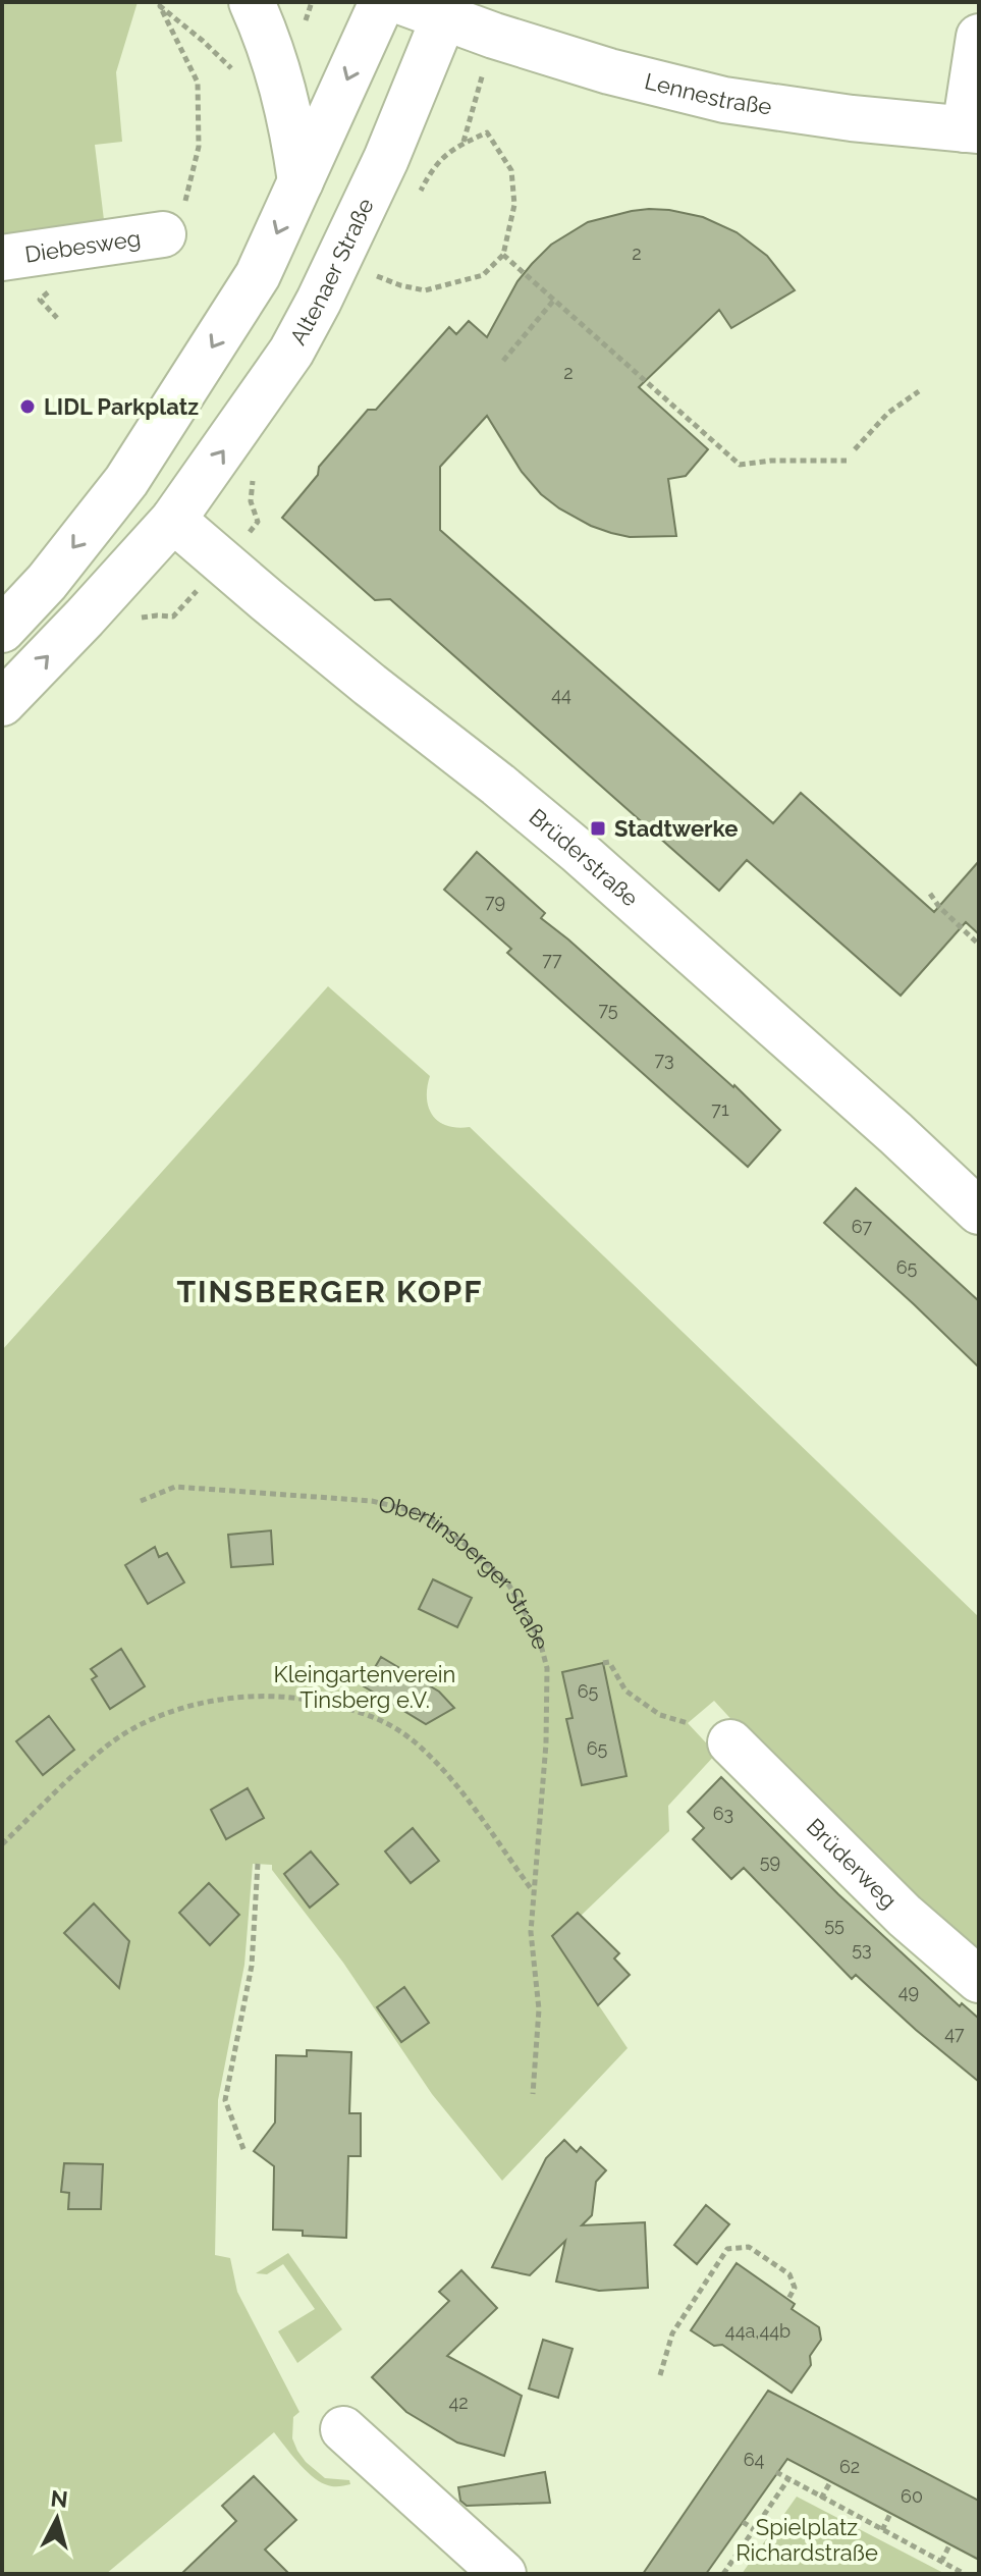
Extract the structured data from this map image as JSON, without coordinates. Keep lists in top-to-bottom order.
{
  "streets": {
    "main road": [
      "Lennestraße",
      "Diebesweg",
      "Altenaer Straße",
      "Brüderstraße",
      "Brüderweg"
    ],
    "path": ["Obertinsberger Straße"]
  },
  "crossings": [
    ["Lennestraße", "Altenaer Straße"],
    ["Altenaer Straße", "Brüderstraße"]
  ],
  "districts": ["TINSBERGER KOPF"],
  "parks": ["Kleingartenverein Tinsberg e.V.", "Spielplatz Richardstraße"],
  "places": {
    "other": ["LIDL Parkplatz"],
    "transit": ["Stadtwerke"]
  },
  "house_numbers": [
    "2",
    "2",
    "44",
    "79",
    "77",
    "75",
    "73",
    "71",
    "67",
    "65",
    "65",
    "65",
    "63",
    "59",
    "55",
    "53",
    "49",
    "47",
    "44a,44b",
    "42",
    "64",
    "62",
    "60"
  ],
  "north": "top"
}
